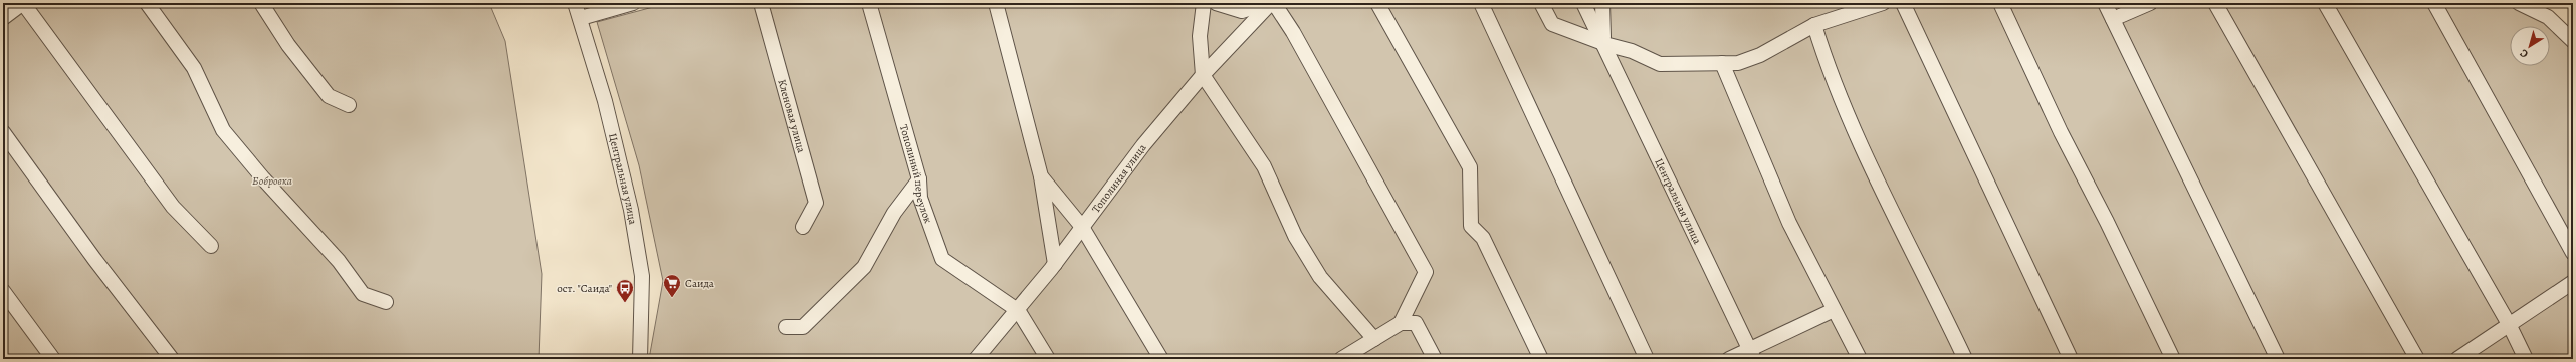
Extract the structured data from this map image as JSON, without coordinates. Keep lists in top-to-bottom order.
{
  "streets": {
    "street": [
      "Кленовая улица",
      "Тополиный переулок",
      "Центральная улица",
      "Тополиная улица"
    ]
  },
  "crossings": [
    ["Тополиный переулок", "Тополиная улица"]
  ],
  "parks": ["Бобровка"],
  "places": {
    "supermarket": ["Саида"],
    "bus stop": ["ост. \"Саида\""]
  },
  "north": "bottom left"
}
